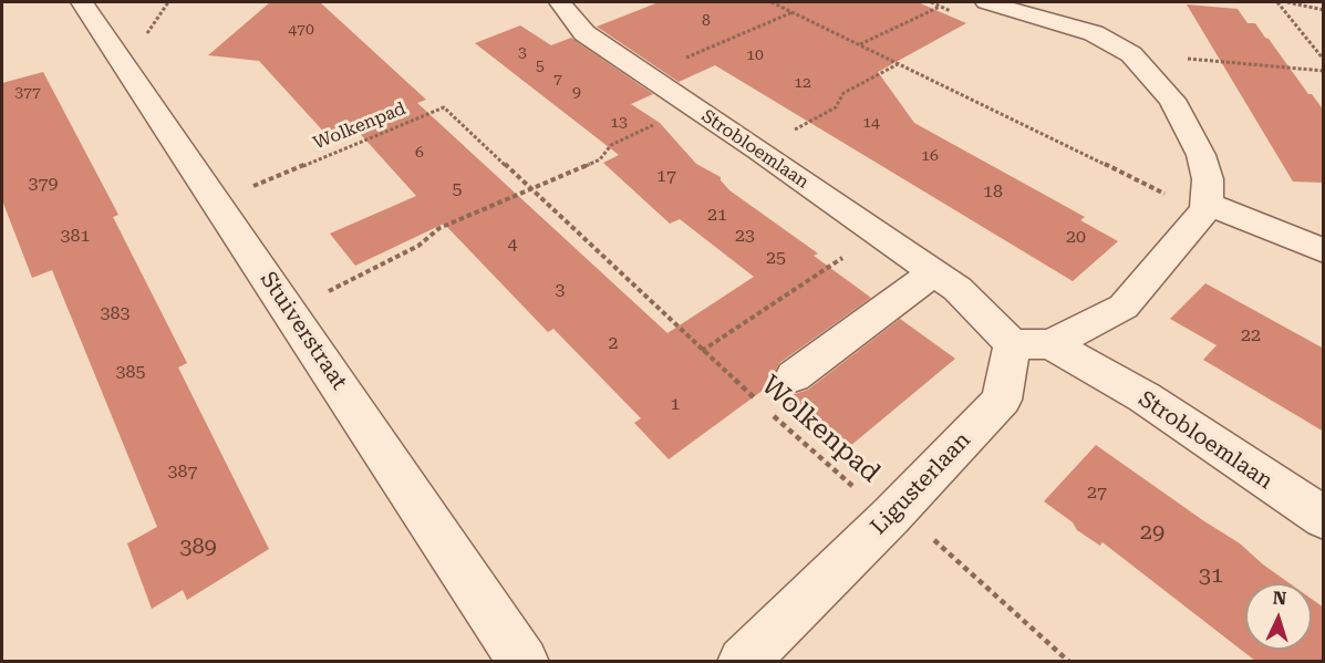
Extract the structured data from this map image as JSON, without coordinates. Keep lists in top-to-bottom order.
{
  "streets": {
    "street": ["Strobloemlaan", "Stuiverstraat", "Ligusterlaan"],
    "path": ["Wolkenpad"]
  },
  "crossings": [
    ["Wolkenpad", "Stuiverstraat"],
    ["Wolkenpad", "Ligusterlaan"],
    ["Strobloemlaan", "Ligusterlaan"]
  ],
  "house_numbers": [
    "8",
    "470",
    "3",
    "10",
    "5",
    "7",
    "12",
    "377",
    "9",
    "13",
    "14",
    "6",
    "16",
    "17",
    "379",
    "5",
    "18",
    "21",
    "381",
    "23",
    "20",
    "4",
    "25",
    "3",
    "383",
    "22",
    "2",
    "385",
    "1",
    "387",
    "27",
    "29",
    "389",
    "31"
  ],
  "north": "top"
}
